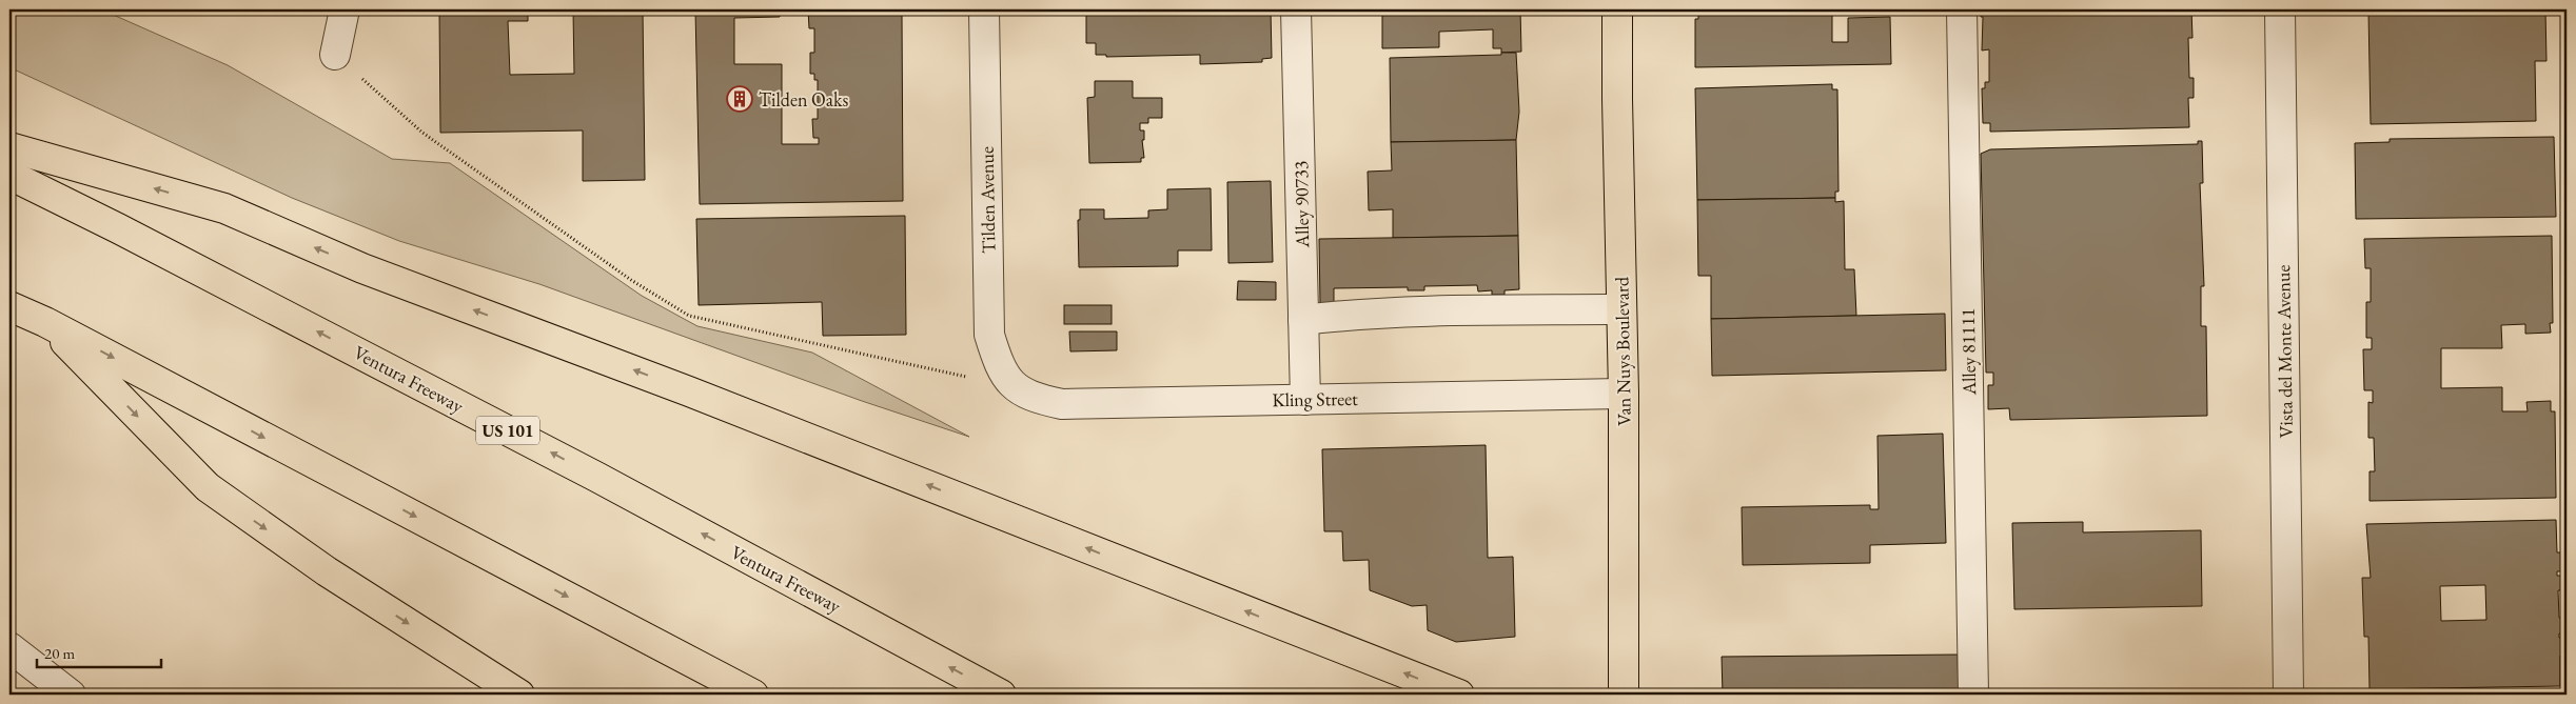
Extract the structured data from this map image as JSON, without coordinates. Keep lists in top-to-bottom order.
{
  "streets": {
    "main road": ["Van Nuys Boulevard", "Ventura Freeway", "US 101"],
    "street": [
      "Tilden Avenue",
      "Alley 90733",
      "Alley 81111",
      "Vista del Monte Avenue",
      "Kling Street"
    ]
  },
  "crossings": [
    ["Tilden Avenue", "Kling Street"],
    ["Alley 90733", "Kling Street"],
    ["Van Nuys Boulevard", "Kling Street"]
  ],
  "places": {
    "building": ["Tilden Oaks"]
  },
  "scale_bar": "20 m"
}
